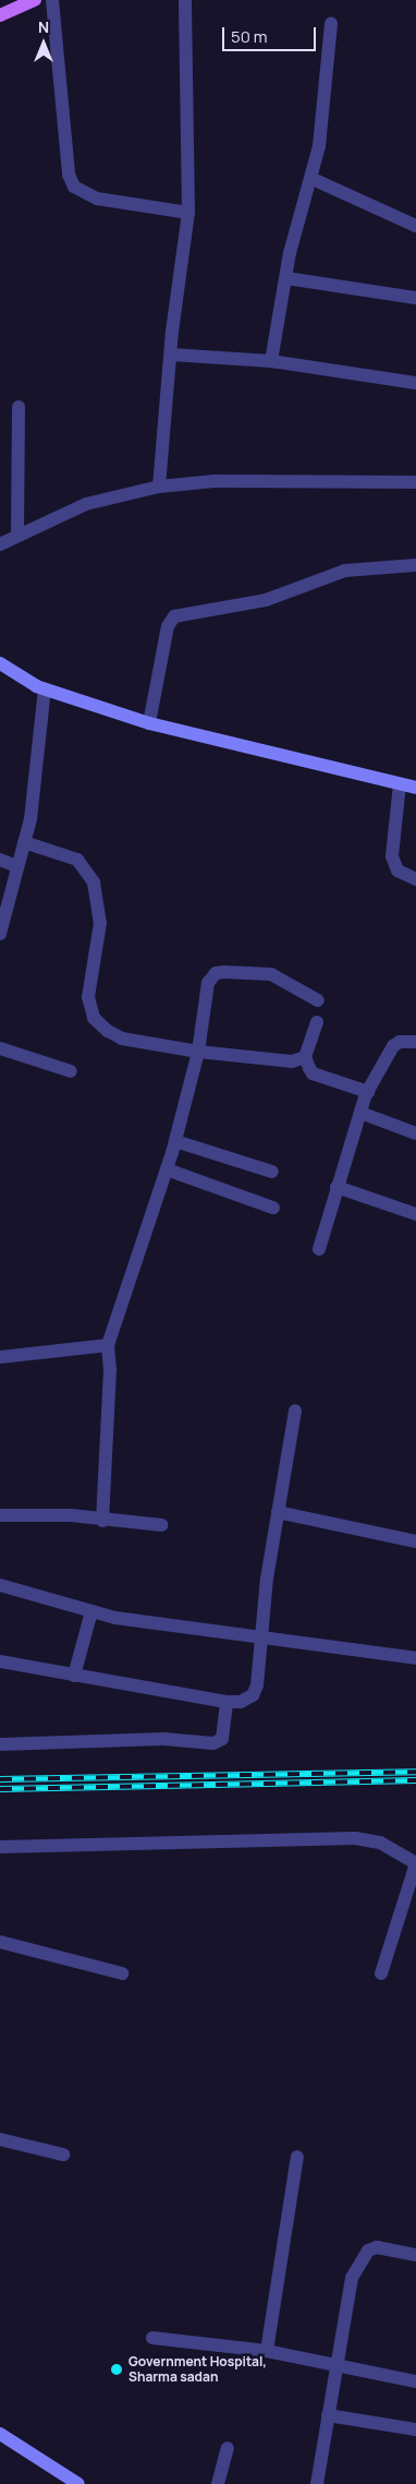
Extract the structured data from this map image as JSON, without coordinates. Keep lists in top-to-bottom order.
{
  "places": ["Government Hospital, Sharma sadan"],
  "scale_bar": "50 m",
  "north": "top"
}
